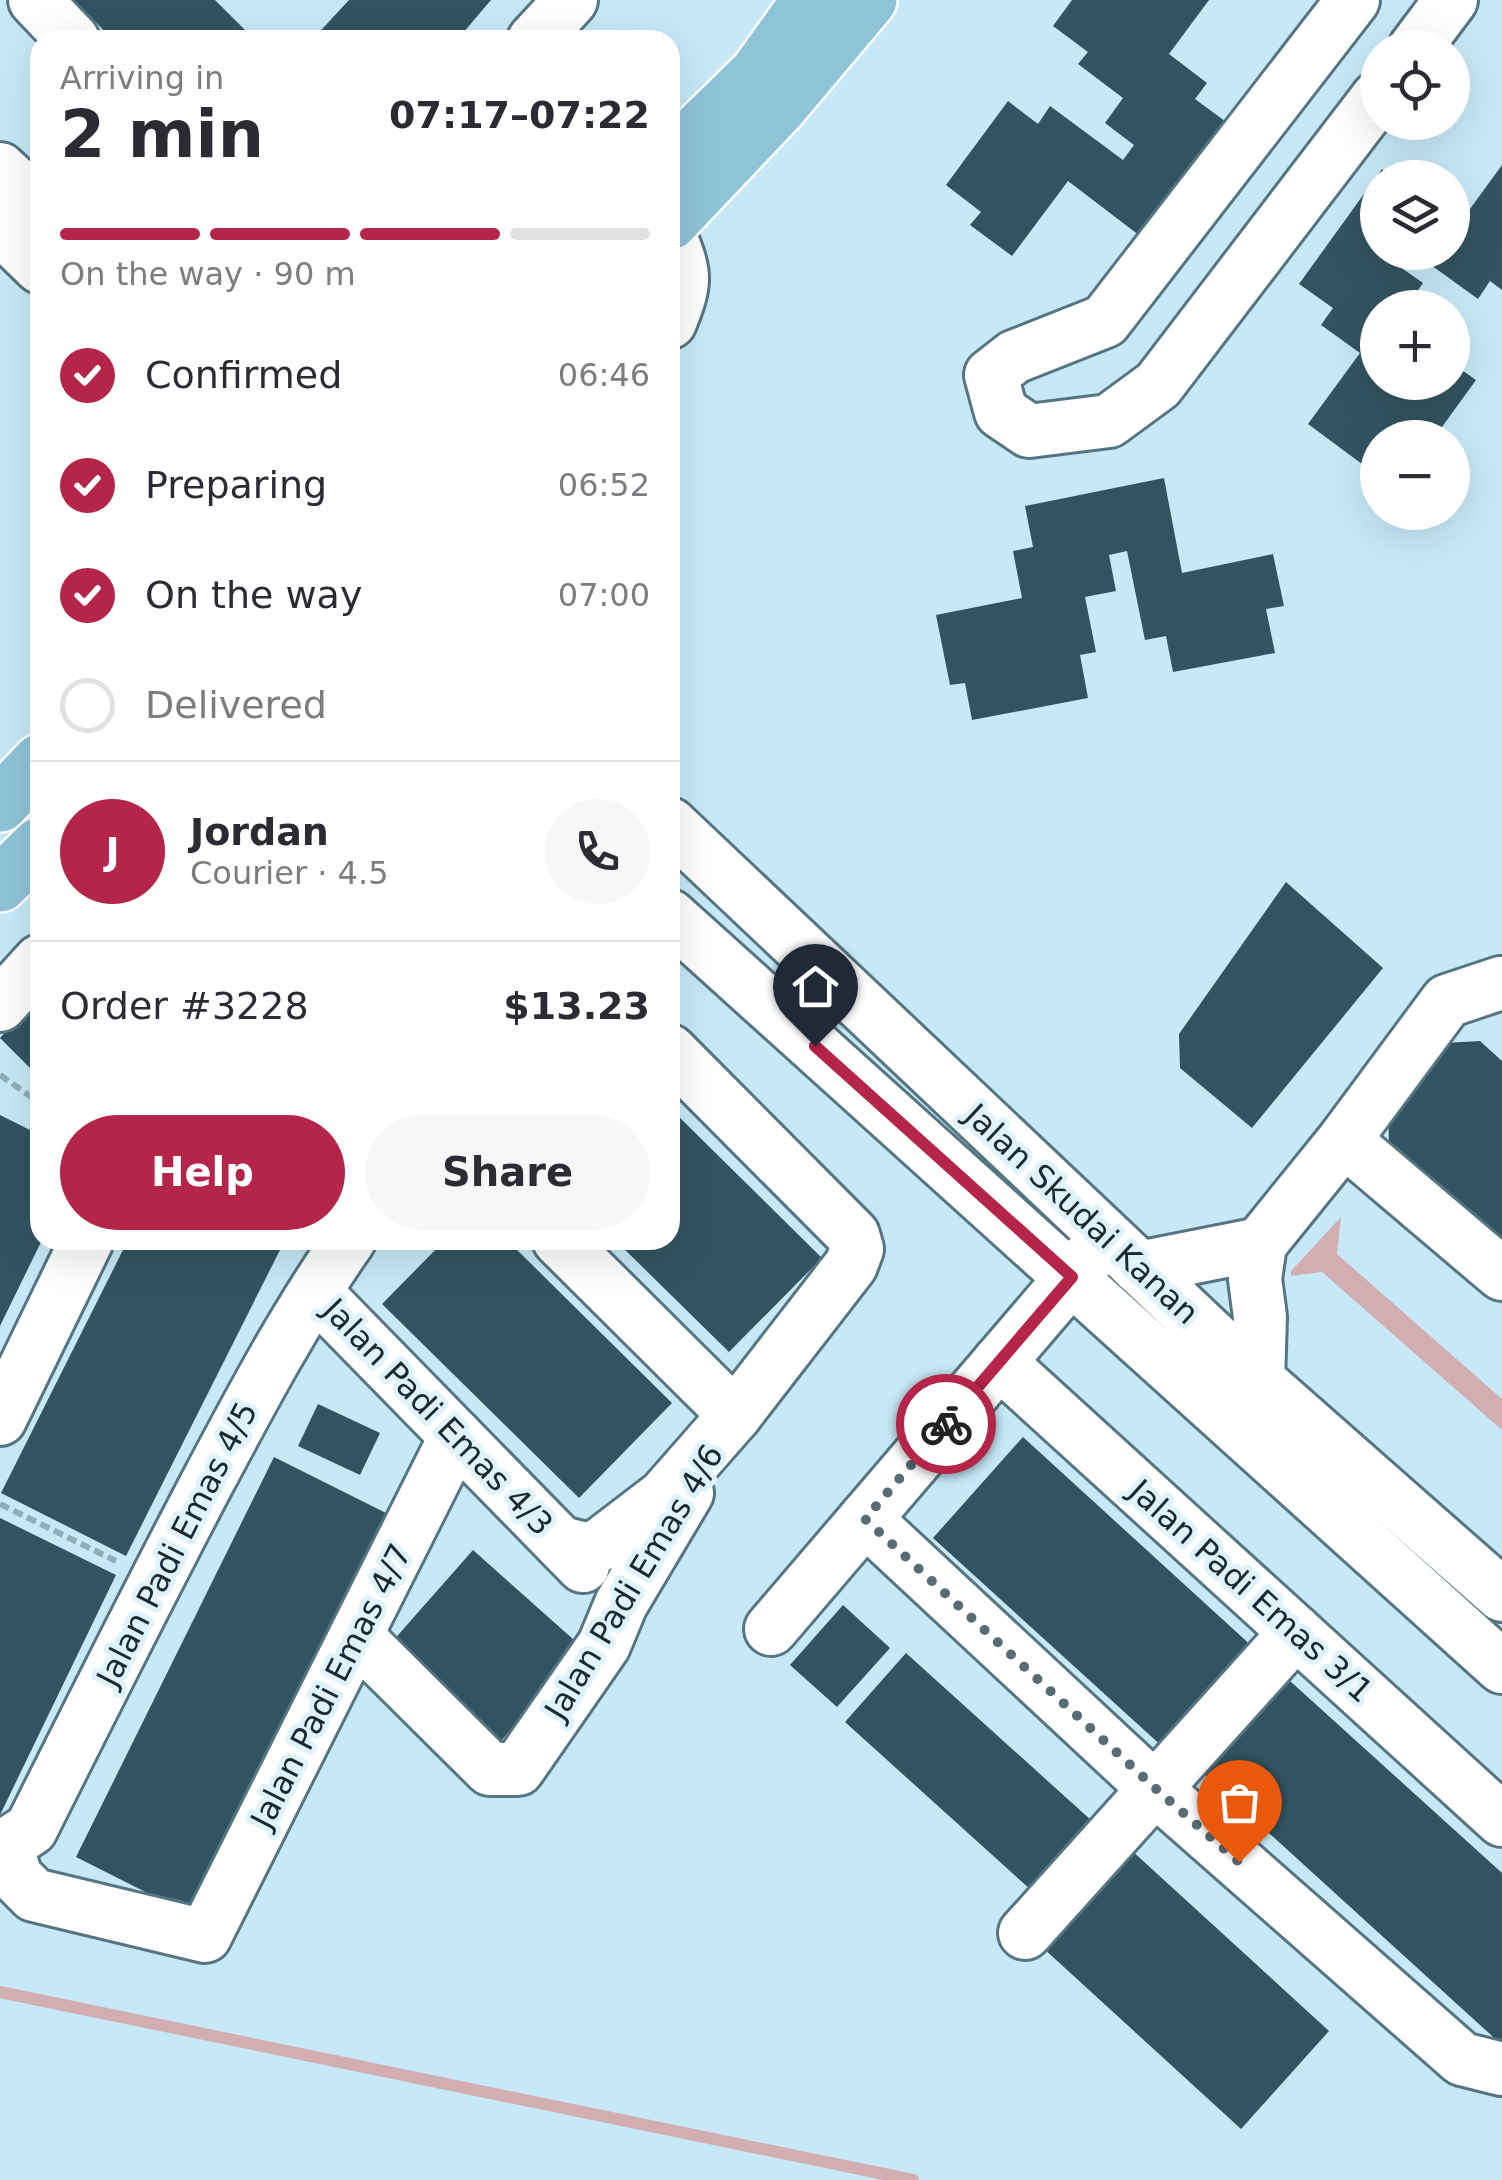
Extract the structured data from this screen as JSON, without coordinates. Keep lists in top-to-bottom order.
{
  "streets": {
    "street": [
      "Jalan Skudai Kanan",
      "Jalan Padi Emas 4/3",
      "Jalan Padi Emas 4/5",
      "Jalan Padi Emas 4/6",
      "Jalan Padi Emas 3/1",
      "Jalan Padi Emas 4/7"
    ]
  },
  "crossings": [
    ["Jalan Padi Emas 4/3", "Jalan Padi Emas 4/5"],
    ["Jalan Padi Emas 4/3", "Jalan Padi Emas 4/6"],
    ["Jalan Padi Emas 4/3", "Jalan Padi Emas 4/7"],
    ["Jalan Padi Emas 4/5", "Jalan Padi Emas 4/7"],
    ["Jalan Padi Emas 4/6", "Jalan Padi Emas 4/7"]
  ],
  "page": {
    "map_buttons": ["+", "−"],
    "heading": ["2 min", "Arriving in", "07:17–07:22"],
    "panel": [
      "Jordan",
      "Courier · 4.5",
      "Order #3228",
      "$13.23"
    ],
    "bar": "On the way · 90 m",
    "list": [
      ["Confirmed", "06:46"],
      ["Preparing", "06:52"],
      ["On the way", "07:00"],
      "Delivered"
    ],
    "round": "J",
    "buttons": ["Help", "Share"]
  }
}
